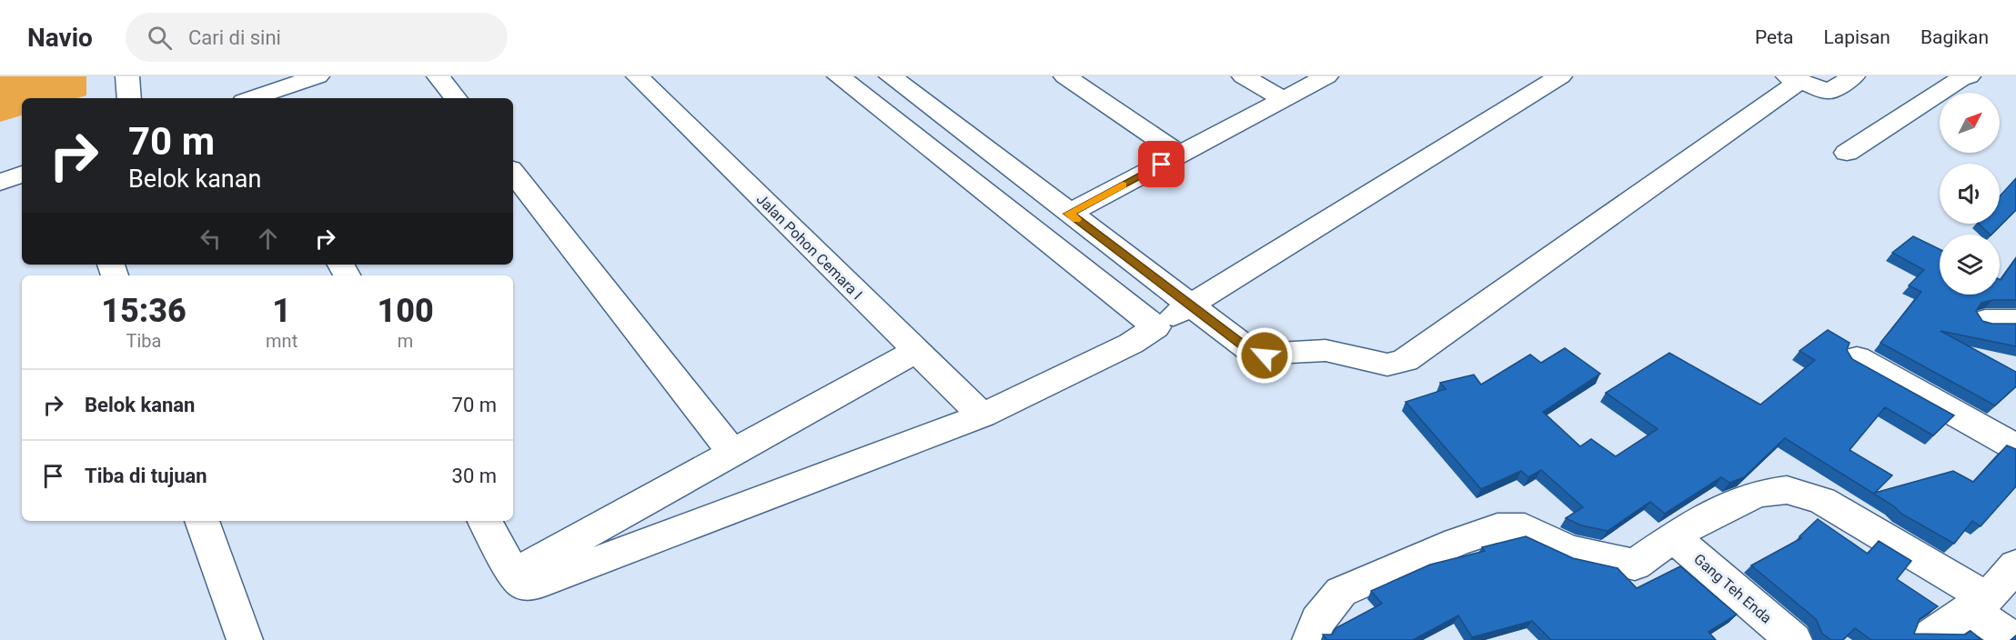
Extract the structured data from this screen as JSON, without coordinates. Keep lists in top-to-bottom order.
{
  "streets": {
    "street": ["Jalan Pohon Cemara I", "Gang Teh Enda"]
  },
  "north": "top right",
  "page": {
    "header": "Navio",
    "search": "Cari di sini",
    "nav": ["Peta", "Lapisan", "Bagikan"],
    "turn": ["70 m", "Belok kanan"],
    "eta": [
      "15:36",
      "Tiba",
      "1",
      "mnt",
      "100",
      "m"
    ],
    "list": [
      {
        "name": "Belok kanan",
        "value": "70 m"
      },
      {
        "name": "Tiba di tujuan",
        "value": "30 m"
      }
    ]
  }
}
